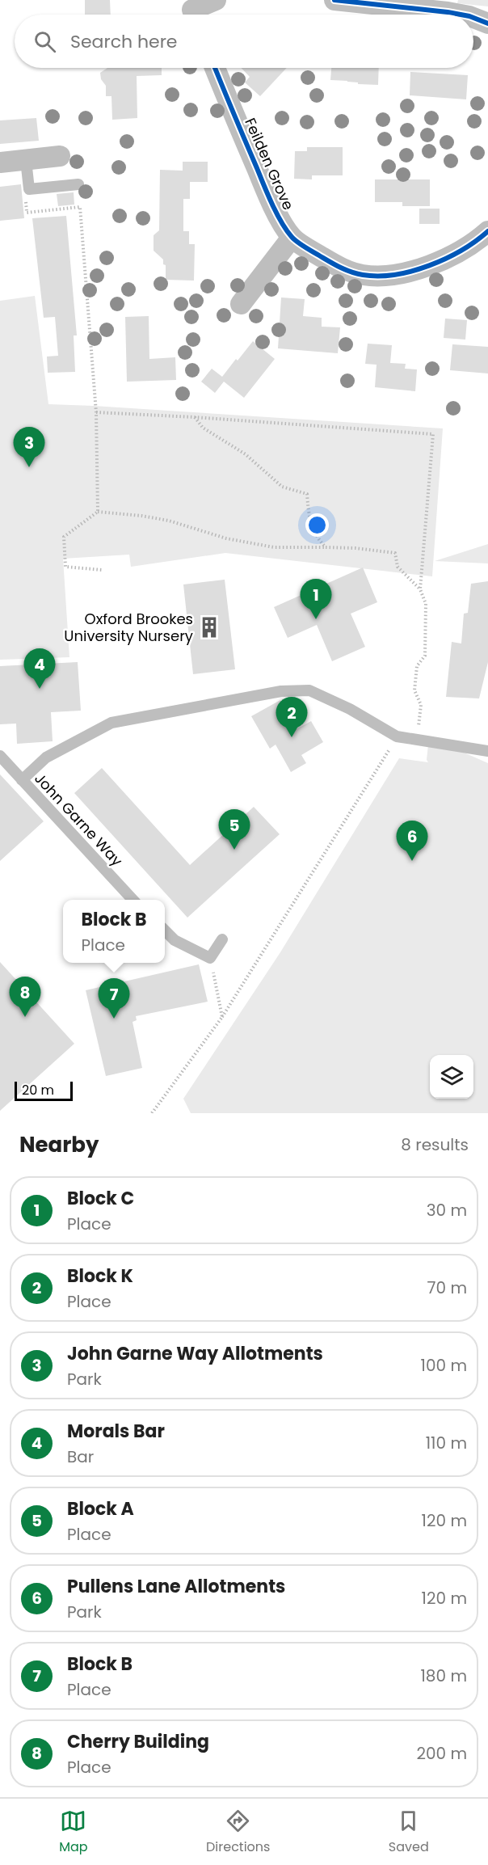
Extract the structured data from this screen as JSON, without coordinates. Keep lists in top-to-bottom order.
{
  "streets": {
    "street": ["Feilden Grove"],
    "lane": ["John Garne Way"]
  },
  "places": {
    "building": ["Oxford Brookes University Nursery"]
  },
  "scale_bar": "20 m",
  "page": {
    "search": "Search here",
    "pins": [
      "3",
      "1",
      "4",
      "2",
      "5",
      "6",
      "8",
      "7"
    ],
    "popup": ["Block B", "Place"],
    "scale": "20 m",
    "heading": ["Nearby", "8 results"],
    "list": [
      {
        "mark": "1",
        "name": "Block C",
        "note": "Place",
        "value": "30 m"
      },
      {
        "mark": "2",
        "name": "Block K",
        "note": "Place",
        "value": "70 m"
      },
      {
        "mark": "3",
        "name": "John Garne Way Allotments",
        "note": "Park",
        "value": "100 m"
      },
      {
        "mark": "4",
        "name": "Morals Bar",
        "note": "Bar",
        "value": "110 m"
      },
      {
        "mark": "5",
        "name": "Block A",
        "note": "Place",
        "value": "120 m"
      },
      {
        "mark": "6",
        "name": "Pullens Lane Allotments",
        "note": "Park",
        "value": "120 m"
      },
      {
        "mark": "7",
        "name": "Block B",
        "note": "Place",
        "value": "180 m"
      },
      {
        "mark": "8",
        "name": "Cherry Building",
        "note": "Place",
        "value": "200 m"
      }
    ],
    "nav": ["Map", "Directions", "Saved"]
  }
}
